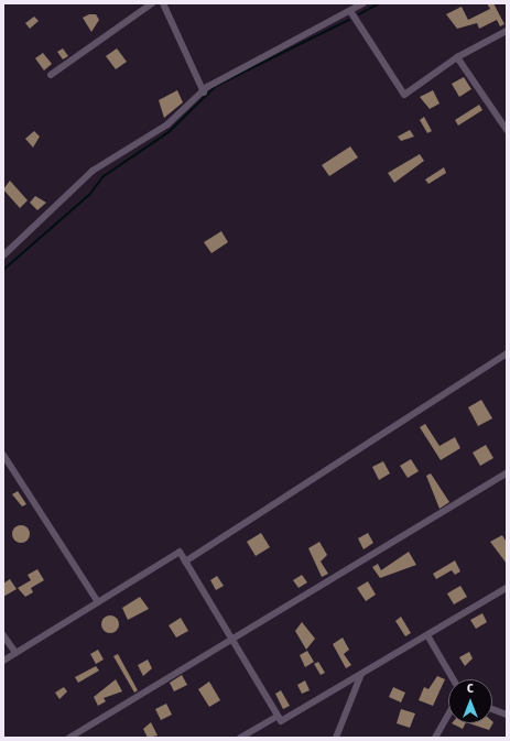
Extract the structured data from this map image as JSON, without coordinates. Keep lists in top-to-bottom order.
{
  "north": "top"
}
